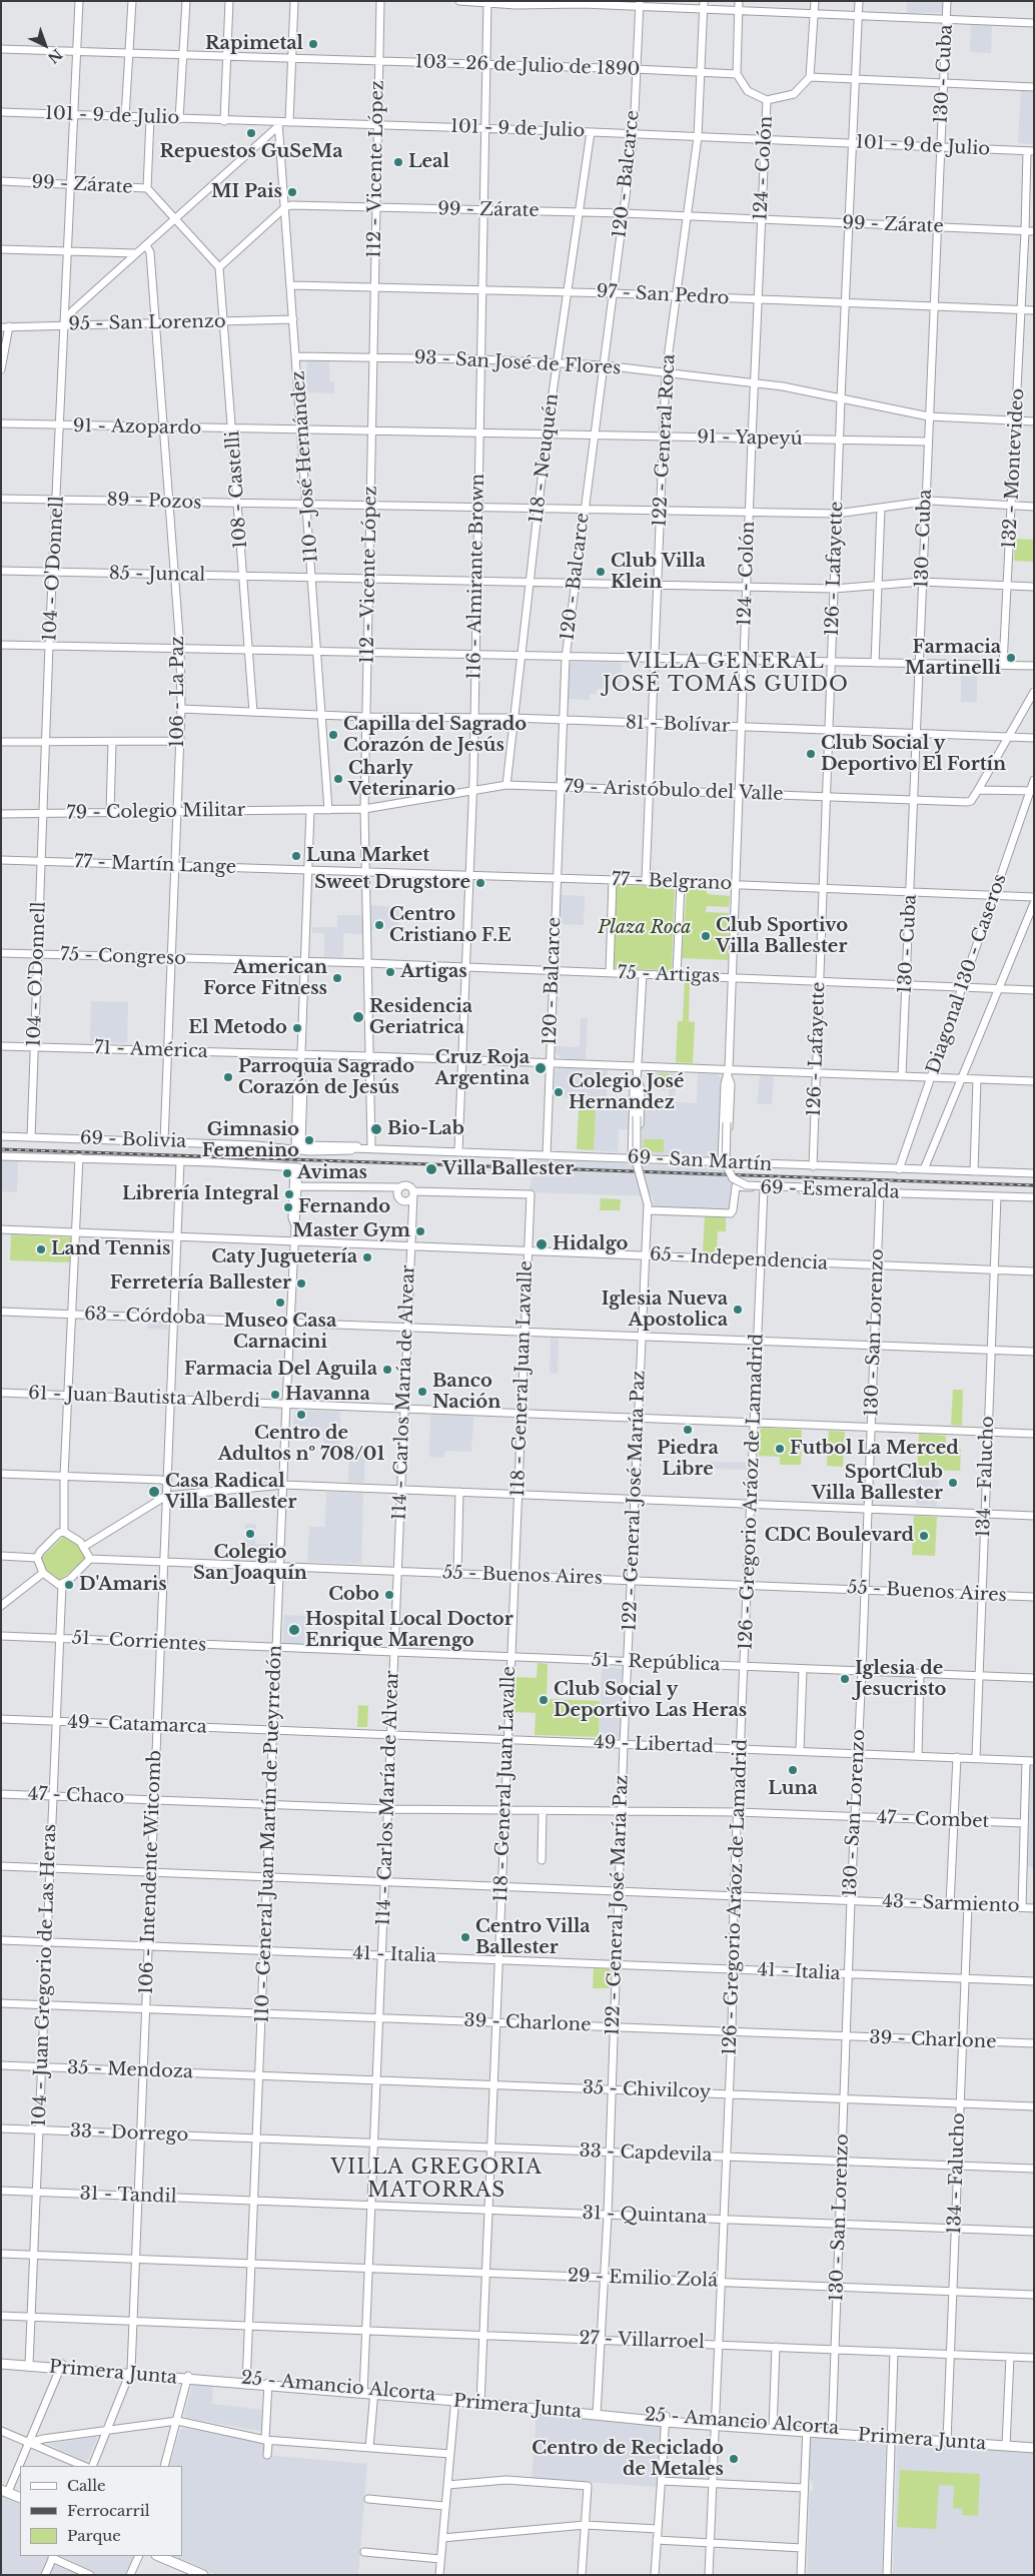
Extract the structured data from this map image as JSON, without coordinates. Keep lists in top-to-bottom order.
{
  "streets": {
    "main road": ["Primera Junta"],
    "street": [
      "103 - 26 de Julio de 1890",
      "130 - Cuba",
      "101 - 9 de Julio",
      "124 - Colón",
      "112 - Vicente López",
      "120 - Balcarce",
      "99 - Zárate",
      "97 - San Pedro",
      "95 - San Lorenzo",
      "93 - San José de Flores",
      "91 - Azopardo",
      "91 - Yapeyú",
      "122 - General Roca",
      "118 - Neuquén",
      "110 - José Hernández",
      "132 - Montevideo",
      "108 - Castelli",
      "89 - Pozos",
      "104 - O'Donnell",
      "126 - Lafayette",
      "85 - Juncal",
      "116 - Almirante Brown",
      "106 - La Paz",
      "81 - Bolívar",
      "79 - Aristóbulo del Valle",
      "79 - Colegio Militar",
      "77 - Martín Lange",
      "77 - Belgrano",
      "75 - Congreso",
      "Diagonal 130 - Caseros",
      "75 - Artigas",
      "71 - América",
      "69 - Bolivia",
      "69 - San Martín",
      "69 - Esmeralda",
      "65 - Independencia",
      "63 - Córdoba",
      "130 - San Lorenzo",
      "118 - General Juan Lavalle",
      "114 - Carlos María de Alvear",
      "61 - Juan Bautista Alberdi",
      "134 - Falucho",
      "126 - Gregorio Aráoz de Lamadrid",
      "122 - General José María Paz",
      "55 - Buenos Aires",
      "51 - Corrientes",
      "51 - República",
      "49 - Catamarca",
      "49 - Libertad",
      "47 - Chaco",
      "47 - Combet",
      "110 - General Juan Martín de Pueyrredón",
      "106 - Intendente Witcomb",
      "43 - Sarmiento",
      "41 - Italia",
      "104 - Juan Gregorio de Las Heras",
      "39 - Charlone",
      "35 - Mendoza",
      "35 - Chivilcoy",
      "33 - Dorrego",
      "33 - Capdevila",
      "31 - Tandil",
      "31 - Quintana",
      "29 - Emilio Zolá",
      "27 - Villarroel"
    ]
  },
  "crossings": [
    ["103 - 26 de Julio de 1890", "112 - Vicente López"],
    ["103 - 26 de Julio de 1890", "120 - Balcarce"],
    ["103 - 26 de Julio de 1890", "122 - General Roca"],
    ["103 - 26 de Julio de 1890", "104 - O'Donnell"],
    ["103 - 26 de Julio de 1890", "116 - Almirante Brown"],
    ["130 - Cuba", "101 - 9 de Julio"],
    ["130 - Cuba", "99 - Zárate"],
    ["130 - Cuba", "97 - San Pedro"],
    ["130 - Cuba", "93 - San José de Flores"],
    ["130 - Cuba", "91 - Yapeyú"],
    ["130 - Cuba", "89 - Pozos"],
    ["130 - Cuba", "85 - Juncal"],
    ["130 - Cuba", "81 - Bolívar"],
    ["130 - Cuba", "79 - Aristóbulo del Valle"],
    ["130 - Cuba", "77 - Belgrano"],
    ["130 - Cuba", "75 - Artigas"],
    ["130 - Cuba", "71 - América"],
    ["101 - 9 de Julio", "124 - Colón"],
    ["101 - 9 de Julio", "112 - Vicente López"],
    ["101 - 9 de Julio", "120 - Balcarce"],
    ["101 - 9 de Julio", "122 - General Roca"],
    ["101 - 9 de Julio", "118 - Neuquén"],
    ["101 - 9 de Julio", "110 - José Hernández"],
    ["101 - 9 de Julio", "132 - Montevideo"],
    ["101 - 9 de Julio", "104 - O'Donnell"],
    ["101 - 9 de Julio", "126 - Lafayette"],
    ["101 - 9 de Julio", "116 - Almirante Brown"],
    ["124 - Colón", "99 - Zárate"],
    ["124 - Colón", "97 - San Pedro"],
    ["124 - Colón", "93 - San José de Flores"],
    ["124 - Colón", "91 - Yapeyú"],
    ["124 - Colón", "89 - Pozos"],
    ["124 - Colón", "85 - Juncal"],
    ["124 - Colón", "81 - Bolívar"],
    ["124 - Colón", "79 - Aristóbulo del Valle"],
    ["124 - Colón", "77 - Belgrano"],
    ["124 - Colón", "75 - Artigas"],
    ["124 - Colón", "71 - América"],
    ["124 - Colón", "69 - San Martín"],
    ["112 - Vicente López", "99 - Zárate"],
    ["112 - Vicente López", "97 - San Pedro"],
    ["112 - Vicente López", "93 - San José de Flores"],
    ["112 - Vicente López", "91 - Yapeyú"],
    ["112 - Vicente López", "89 - Pozos"],
    ["112 - Vicente López", "85 - Juncal"],
    ["112 - Vicente López", "81 - Bolívar"],
    ["112 - Vicente López", "79 - Aristóbulo del Valle"],
    ["112 - Vicente López", "77 - Belgrano"],
    ["112 - Vicente López", "75 - Artigas"],
    ["112 - Vicente López", "71 - América"],
    ["112 - Vicente López", "69 - San Martín"],
    ["120 - Balcarce", "99 - Zárate"],
    ["120 - Balcarce", "97 - San Pedro"],
    ["120 - Balcarce", "93 - San José de Flores"],
    ["120 - Balcarce", "91 - Yapeyú"],
    ["120 - Balcarce", "89 - Pozos"],
    ["120 - Balcarce", "85 - Juncal"],
    ["120 - Balcarce", "81 - Bolívar"],
    ["120 - Balcarce", "79 - Aristóbulo del Valle"],
    ["120 - Balcarce", "77 - Belgrano"],
    ["120 - Balcarce", "75 - Artigas"],
    ["120 - Balcarce", "71 - América"],
    ["120 - Balcarce", "69 - San Martín"],
    ["99 - Zárate", "122 - General Roca"],
    ["99 - Zárate", "118 - Neuquén"],
    ["99 - Zárate", "110 - José Hernández"],
    ["99 - Zárate", "132 - Montevideo"],
    ["99 - Zárate", "108 - Castelli"],
    ["99 - Zárate", "104 - O'Donnell"],
    ["99 - Zárate", "126 - Lafayette"],
    ["99 - Zárate", "116 - Almirante Brown"],
    ["97 - San Pedro", "122 - General Roca"],
    ["97 - San Pedro", "118 - Neuquén"],
    ["97 - San Pedro", "110 - José Hernández"],
    ["97 - San Pedro", "132 - Montevideo"],
    ["97 - San Pedro", "126 - Lafayette"],
    ["97 - San Pedro", "116 - Almirante Brown"],
    ["95 - San Lorenzo", "110 - José Hernández"],
    ["95 - San Lorenzo", "108 - Castelli"],
    ["95 - San Lorenzo", "104 - O'Donnell"],
    ["95 - San Lorenzo", "106 - La Paz"],
    ["93 - San José de Flores", "122 - General Roca"],
    ["93 - San José de Flores", "118 - Neuquén"],
    ["93 - San José de Flores", "110 - José Hernández"],
    ["93 - San José de Flores", "132 - Montevideo"],
    ["93 - San José de Flores", "126 - Lafayette"],
    ["93 - San José de Flores", "116 - Almirante Brown"],
    ["91 - Azopardo", "91 - Yapeyú"],
    ["91 - Azopardo", "110 - José Hernández"],
    ["91 - Azopardo", "108 - Castelli"],
    ["91 - Azopardo", "104 - O'Donnell"],
    ["91 - Azopardo", "106 - La Paz"],
    ["91 - Yapeyú", "122 - General Roca"],
    ["91 - Yapeyú", "118 - Neuquén"],
    ["91 - Yapeyú", "110 - José Hernández"],
    ["91 - Yapeyú", "126 - Lafayette"],
    ["91 - Yapeyú", "116 - Almirante Brown"],
    ["122 - General Roca", "89 - Pozos"],
    ["122 - General Roca", "85 - Juncal"],
    ["122 - General Roca", "81 - Bolívar"],
    ["122 - General Roca", "79 - Aristóbulo del Valle"],
    ["122 - General Roca", "77 - Belgrano"],
    ["118 - Neuquén", "89 - Pozos"],
    ["118 - Neuquén", "85 - Juncal"],
    ["118 - Neuquén", "81 - Bolívar"],
    ["118 - Neuquén", "79 - Aristóbulo del Valle"],
    ["110 - José Hernández", "89 - Pozos"],
    ["110 - José Hernández", "85 - Juncal"],
    ["110 - José Hernández", "81 - Bolívar"],
    ["110 - José Hernández", "79 - Aristóbulo del Valle"],
    ["132 - Montevideo", "89 - Pozos"],
    ["132 - Montevideo", "85 - Juncal"],
    ["108 - Castelli", "89 - Pozos"],
    ["108 - Castelli", "85 - Juncal"],
    ["108 - Castelli", "81 - Bolívar"],
    ["89 - Pozos", "104 - O'Donnell"],
    ["89 - Pozos", "126 - Lafayette"],
    ["89 - Pozos", "116 - Almirante Brown"],
    ["89 - Pozos", "106 - La Paz"],
    ["104 - O'Donnell", "85 - Juncal"],
    ["104 - O'Donnell", "79 - Colegio Militar"],
    ["104 - O'Donnell", "77 - Martín Lange"],
    ["104 - O'Donnell", "75 - Congreso"],
    ["104 - O'Donnell", "71 - América"],
    ["104 - O'Donnell", "69 - Bolivia"],
    ["126 - Lafayette", "85 - Juncal"],
    ["126 - Lafayette", "81 - Bolívar"],
    ["126 - Lafayette", "79 - Aristóbulo del Valle"],
    ["126 - Lafayette", "77 - Belgrano"],
    ["126 - Lafayette", "75 - Artigas"],
    ["126 - Lafayette", "71 - América"],
    ["126 - Lafayette", "69 - San Martín"],
    ["85 - Juncal", "116 - Almirante Brown"],
    ["85 - Juncal", "106 - La Paz"],
    ["116 - Almirante Brown", "81 - Bolívar"],
    ["116 - Almirante Brown", "79 - Aristóbulo del Valle"],
    ["116 - Almirante Brown", "77 - Belgrano"],
    ["116 - Almirante Brown", "75 - Artigas"],
    ["116 - Almirante Brown", "71 - América"],
    ["116 - Almirante Brown", "69 - San Martín"],
    ["106 - La Paz", "81 - Bolívar"],
    ["106 - La Paz", "79 - Colegio Militar"],
    ["106 - La Paz", "77 - Martín Lange"],
    ["106 - La Paz", "75 - Congreso"],
    ["106 - La Paz", "71 - América"],
    ["106 - La Paz", "69 - Bolivia"],
    ["79 - Aristóbulo del Valle", "79 - Colegio Militar"],
    ["77 - Martín Lange", "77 - Belgrano"],
    ["77 - Belgrano", "Diagonal 130 - Caseros"],
    ["75 - Congreso", "75 - Artigas"],
    ["Diagonal 130 - Caseros", "75 - Artigas"],
    ["Diagonal 130 - Caseros", "71 - América"],
    ["Diagonal 130 - Caseros", "69 - San Martín"],
    ["69 - Bolivia", "69 - San Martín"],
    ["69 - Esmeralda", "130 - San Lorenzo"],
    ["69 - Esmeralda", "134 - Falucho"],
    ["69 - Esmeralda", "126 - Gregorio Aráoz de Lamadrid"],
    ["69 - Esmeralda", "122 - General José María Paz"],
    ["65 - Independencia", "130 - San Lorenzo"],
    ["65 - Independencia", "118 - General Juan Lavalle"],
    ["65 - Independencia", "114 - Carlos María de Alvear"],
    ["65 - Independencia", "134 - Falucho"],
    ["65 - Independencia", "126 - Gregorio Aráoz de Lamadrid"],
    ["65 - Independencia", "122 - General José María Paz"],
    ["65 - Independencia", "110 - General Juan Martín de Pueyrredón"],
    ["65 - Independencia", "106 - Intendente Witcomb"],
    ["63 - Córdoba", "130 - San Lorenzo"],
    ["63 - Córdoba", "118 - General Juan Lavalle"],
    ["63 - Córdoba", "114 - Carlos María de Alvear"],
    ["63 - Córdoba", "134 - Falucho"],
    ["63 - Córdoba", "126 - Gregorio Aráoz de Lamadrid"],
    ["63 - Córdoba", "122 - General José María Paz"],
    ["63 - Córdoba", "110 - General Juan Martín de Pueyrredón"],
    ["63 - Córdoba", "106 - Intendente Witcomb"],
    ["130 - San Lorenzo", "61 - Juan Bautista Alberdi"],
    ["130 - San Lorenzo", "55 - Buenos Aires"],
    ["130 - San Lorenzo", "51 - República"],
    ["130 - San Lorenzo", "49 - Libertad"],
    ["130 - San Lorenzo", "47 - Combet"],
    ["130 - San Lorenzo", "43 - Sarmiento"],
    ["130 - San Lorenzo", "41 - Italia"],
    ["130 - San Lorenzo", "39 - Charlone"],
    ["130 - San Lorenzo", "35 - Chivilcoy"],
    ["130 - San Lorenzo", "33 - Capdevila"],
    ["130 - San Lorenzo", "31 - Quintana"],
    ["130 - San Lorenzo", "29 - Emilio Zolá"],
    ["130 - San Lorenzo", "27 - Villarroel"],
    ["130 - San Lorenzo", "Primera Junta"],
    ["118 - General Juan Lavalle", "114 - Carlos María de Alvear"],
    ["118 - General Juan Lavalle", "61 - Juan Bautista Alberdi"],
    ["118 - General Juan Lavalle", "55 - Buenos Aires"],
    ["118 - General Juan Lavalle", "51 - República"],
    ["118 - General Juan Lavalle", "49 - Libertad"],
    ["118 - General Juan Lavalle", "47 - Combet"],
    ["118 - General Juan Lavalle", "43 - Sarmiento"],
    ["118 - General Juan Lavalle", "41 - Italia"],
    ["118 - General Juan Lavalle", "39 - Charlone"],
    ["118 - General Juan Lavalle", "35 - Chivilcoy"],
    ["118 - General Juan Lavalle", "33 - Capdevila"],
    ["118 - General Juan Lavalle", "31 - Quintana"],
    ["118 - General Juan Lavalle", "29 - Emilio Zolá"],
    ["118 - General Juan Lavalle", "27 - Villarroel"],
    ["118 - General Juan Lavalle", "Primera Junta"],
    ["114 - Carlos María de Alvear", "61 - Juan Bautista Alberdi"],
    ["114 - Carlos María de Alvear", "55 - Buenos Aires"],
    ["114 - Carlos María de Alvear", "51 - República"],
    ["114 - Carlos María de Alvear", "49 - Libertad"],
    ["114 - Carlos María de Alvear", "47 - Combet"],
    ["114 - Carlos María de Alvear", "43 - Sarmiento"],
    ["114 - Carlos María de Alvear", "41 - Italia"],
    ["114 - Carlos María de Alvear", "39 - Charlone"],
    ["114 - Carlos María de Alvear", "35 - Chivilcoy"],
    ["114 - Carlos María de Alvear", "33 - Capdevila"],
    ["114 - Carlos María de Alvear", "31 - Quintana"],
    ["114 - Carlos María de Alvear", "29 - Emilio Zolá"],
    ["114 - Carlos María de Alvear", "27 - Villarroel"],
    ["114 - Carlos María de Alvear", "Primera Junta"],
    ["61 - Juan Bautista Alberdi", "134 - Falucho"],
    ["61 - Juan Bautista Alberdi", "126 - Gregorio Aráoz de Lamadrid"],
    ["61 - Juan Bautista Alberdi", "122 - General José María Paz"],
    ["61 - Juan Bautista Alberdi", "110 - General Juan Martín de Pueyrredón"],
    ["61 - Juan Bautista Alberdi", "106 - Intendente Witcomb"],
    ["134 - Falucho", "55 - Buenos Aires"],
    ["134 - Falucho", "51 - República"],
    ["134 - Falucho", "49 - Libertad"],
    ["134 - Falucho", "43 - Sarmiento"],
    ["134 - Falucho", "41 - Italia"],
    ["134 - Falucho", "39 - Charlone"],
    ["134 - Falucho", "35 - Chivilcoy"],
    ["134 - Falucho", "33 - Capdevila"],
    ["134 - Falucho", "31 - Quintana"],
    ["134 - Falucho", "29 - Emilio Zolá"],
    ["134 - Falucho", "27 - Villarroel"],
    ["134 - Falucho", "Primera Junta"],
    ["126 - Gregorio Aráoz de Lamadrid", "55 - Buenos Aires"],
    ["126 - Gregorio Aráoz de Lamadrid", "51 - República"],
    ["126 - Gregorio Aráoz de Lamadrid", "49 - Libertad"],
    ["126 - Gregorio Aráoz de Lamadrid", "47 - Combet"],
    ["126 - Gregorio Aráoz de Lamadrid", "43 - Sarmiento"],
    ["126 - Gregorio Aráoz de Lamadrid", "41 - Italia"],
    ["126 - Gregorio Aráoz de Lamadrid", "39 - Charlone"],
    ["126 - Gregorio Aráoz de Lamadrid", "35 - Chivilcoy"],
    ["126 - Gregorio Aráoz de Lamadrid", "33 - Capdevila"],
    ["126 - Gregorio Aráoz de Lamadrid", "31 - Quintana"],
    ["126 - Gregorio Aráoz de Lamadrid", "29 - Emilio Zolá"],
    ["126 - Gregorio Aráoz de Lamadrid", "27 - Villarroel"],
    ["126 - Gregorio Aráoz de Lamadrid", "Primera Junta"],
    ["122 - General José María Paz", "55 - Buenos Aires"],
    ["122 - General José María Paz", "51 - República"],
    ["122 - General José María Paz", "49 - Libertad"],
    ["122 - General José María Paz", "47 - Combet"],
    ["122 - General José María Paz", "43 - Sarmiento"],
    ["122 - General José María Paz", "41 - Italia"],
    ["122 - General José María Paz", "39 - Charlone"],
    ["122 - General José María Paz", "35 - Chivilcoy"],
    ["122 - General José María Paz", "33 - Capdevila"],
    ["122 - General José María Paz", "31 - Quintana"],
    ["122 - General José María Paz", "29 - Emilio Zolá"],
    ["122 - General José María Paz", "27 - Villarroel"],
    ["122 - General José María Paz", "Primera Junta"],
    ["55 - Buenos Aires", "110 - General Juan Martín de Pueyrredón"],
    ["55 - Buenos Aires", "106 - Intendente Witcomb"],
    ["55 - Buenos Aires", "104 - Juan Gregorio de Las Heras"],
    ["51 - Corrientes", "51 - República"],
    ["51 - Corrientes", "110 - General Juan Martín de Pueyrredón"],
    ["51 - Corrientes", "106 - Intendente Witcomb"],
    ["51 - Corrientes", "104 - Juan Gregorio de Las Heras"],
    ["51 - República", "110 - General Juan Martín de Pueyrredón"],
    ["49 - Catamarca", "49 - Libertad"],
    ["49 - Catamarca", "110 - General Juan Martín de Pueyrredón"],
    ["49 - Catamarca", "106 - Intendente Witcomb"],
    ["49 - Catamarca", "104 - Juan Gregorio de Las Heras"],
    ["49 - Libertad", "110 - General Juan Martín de Pueyrredón"],
    ["47 - Chaco", "47 - Combet"],
    ["47 - Chaco", "110 - General Juan Martín de Pueyrredón"],
    ["47 - Chaco", "106 - Intendente Witcomb"],
    ["47 - Chaco", "104 - Juan Gregorio de Las Heras"],
    ["47 - Combet", "110 - General Juan Martín de Pueyrredón"],
    ["110 - General Juan Martín de Pueyrredón", "43 - Sarmiento"],
    ["110 - General Juan Martín de Pueyrredón", "41 - Italia"],
    ["110 - General Juan Martín de Pueyrredón", "39 - Charlone"],
    ["110 - General Juan Martín de Pueyrredón", "35 - Mendoza"],
    ["110 - General Juan Martín de Pueyrredón", "35 - Chivilcoy"],
    ["110 - General Juan Martín de Pueyrredón", "33 - Dorrego"],
    ["110 - General Juan Martín de Pueyrredón", "33 - Capdevila"],
    ["110 - General Juan Martín de Pueyrredón", "31 - Tandil"],
    ["110 - General Juan Martín de Pueyrredón", "31 - Quintana"],
    ["110 - General Juan Martín de Pueyrredón", "29 - Emilio Zolá"],
    ["110 - General Juan Martín de Pueyrredón", "27 - Villarroel"],
    ["110 - General Juan Martín de Pueyrredón", "Primera Junta"],
    ["106 - Intendente Witcomb", "43 - Sarmiento"],
    ["106 - Intendente Witcomb", "41 - Italia"],
    ["106 - Intendente Witcomb", "39 - Charlone"],
    ["106 - Intendente Witcomb", "35 - Mendoza"],
    ["106 - Intendente Witcomb", "33 - Dorrego"],
    ["106 - Intendente Witcomb", "31 - Tandil"],
    ["106 - Intendente Witcomb", "29 - Emilio Zolá"],
    ["106 - Intendente Witcomb", "27 - Villarroel"],
    ["106 - Intendente Witcomb", "Primera Junta"],
    ["43 - Sarmiento", "104 - Juan Gregorio de Las Heras"],
    ["41 - Italia", "104 - Juan Gregorio de Las Heras"],
    ["104 - Juan Gregorio de Las Heras", "39 - Charlone"],
    ["104 - Juan Gregorio de Las Heras", "35 - Mendoza"],
    ["104 - Juan Gregorio de Las Heras", "33 - Dorrego"],
    ["104 - Juan Gregorio de Las Heras", "31 - Tandil"],
    ["104 - Juan Gregorio de Las Heras", "29 - Emilio Zolá"],
    ["104 - Juan Gregorio de Las Heras", "27 - Villarroel"],
    ["104 - Juan Gregorio de Las Heras", "Primera Junta"],
    ["35 - Mendoza", "35 - Chivilcoy"],
    ["33 - Dorrego", "33 - Capdevila"],
    ["31 - Tandil", "31 - Quintana"]
  ],
  "districts": ["VILLA GENERAL JOSÉ TOMÁS GUIDO", "VILLA GREGORIA MATORRAS"],
  "parks": ["Plaza Roca"],
  "places": [
    "Rapimetal",
    "Repuestos GuSeMa",
    "Leal",
    "MI Pais",
    "Club Villa Klein",
    "Farmacia Martinelli",
    "Capilla del Sagrado Corazón de Jesús",
    "Club Social y Deportivo El Fortín",
    "Charly Veterinario",
    "Luna Market",
    "Sweet Drugstore",
    "Centro Cristiano F.E",
    "Club Sportivo Villa Ballester",
    "Artigas",
    "American Force Fitness",
    "Residencia Geriatrica",
    "El Metodo",
    "Cruz Roja Argentina",
    "Parroquia Sagrado Corazón de Jesús",
    "Colegio José Hernandez",
    "Bio-Lab",
    "Gimnasio Femenino",
    "Villa Ballester",
    "Avimas",
    "Librería Integral",
    "Fernando",
    "Master Gym",
    "Hidalgo",
    "Land Tennis",
    "Caty Juguetería",
    "Ferretería Ballester",
    "Museo Casa Carnacini",
    "Iglesia Nueva Apostolica",
    "Farmacia Del Aguila",
    "Banco Nación",
    "Havanna",
    "Centro de Adultos nº 708/01",
    "Piedra Libre",
    "Futbol La Merced",
    "SportClub Villa Ballester",
    "Casa Radical Villa Ballester",
    "Colegio San Joaquín",
    "CDC Boulevard",
    "D'Amaris",
    "Cobo",
    "Hospital Local Doctor Enrique Marengo",
    "Iglesia de Jesucristo",
    "Club Social y Deportivo Las Heras",
    "Luna",
    "Centro Villa Ballester",
    "Centro de Reciclado de Metales"
  ],
  "legend": ["Calle", "Ferrocarril", "Parque"],
  "north": "bottom right"
}
